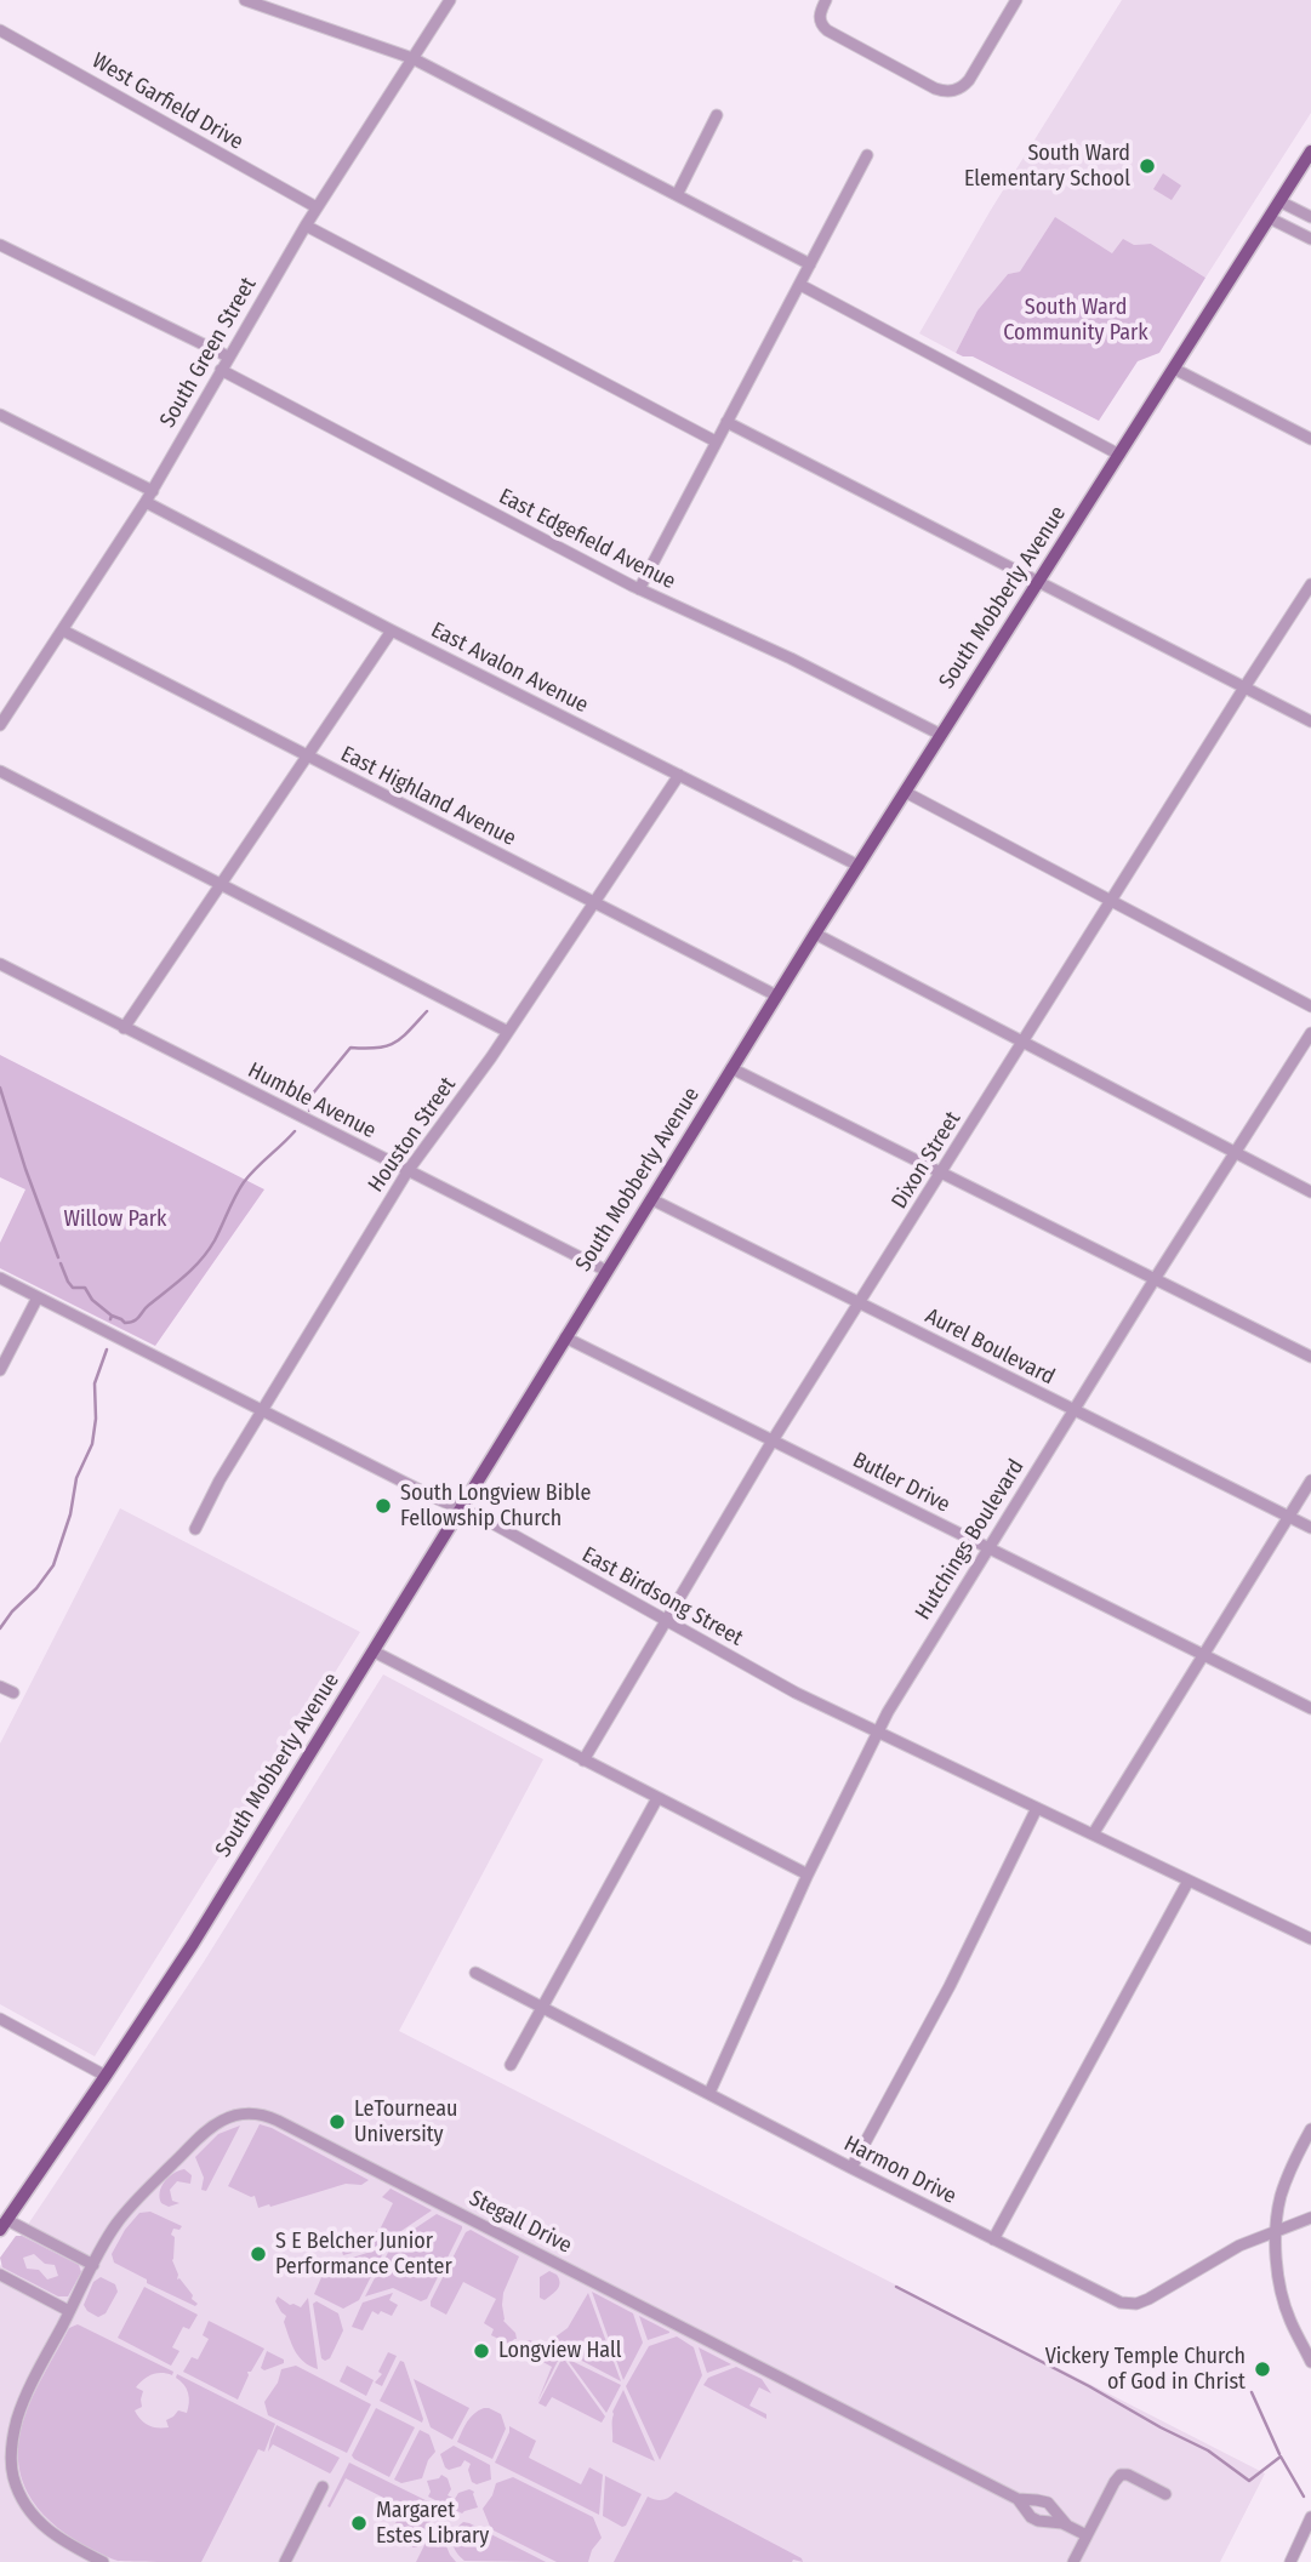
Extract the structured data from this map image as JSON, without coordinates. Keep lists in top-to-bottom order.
{
  "streets": {
    "main road": ["South Mobberly Avenue"],
    "street": [
      "West Garfield Drive",
      "South Green Street",
      "East Edgefield Avenue",
      "East Avalon Avenue",
      "East Highland Avenue",
      "Humble Avenue",
      "Houston Street",
      "Dixon Street",
      "Aurel Boulevard",
      "Butler Drive",
      "Hutchings Boulevard",
      "East Birdsong Street",
      "Harmon Drive",
      "Stegall Drive"
    ]
  },
  "crossings": [
    ["West Garfield Drive", "South Green Street"],
    ["South Green Street", "East Edgefield Avenue"],
    ["South Green Street", "East Avalon Avenue"],
    ["South Green Street", "East Highland Avenue"],
    ["East Edgefield Avenue", "South Mobberly Avenue"],
    ["South Mobberly Avenue", "East Avalon Avenue"],
    ["South Mobberly Avenue", "East Highland Avenue"],
    ["South Mobberly Avenue", "Humble Avenue"],
    ["South Mobberly Avenue", "Aurel Boulevard"],
    ["South Mobberly Avenue", "Butler Drive"],
    ["South Mobberly Avenue", "East Birdsong Street"],
    ["East Avalon Avenue", "Houston Street"],
    ["East Highland Avenue", "Houston Street"],
    ["Humble Avenue", "Houston Street"],
    ["Houston Street", "East Birdsong Street"],
    ["Dixon Street", "Aurel Boulevard"],
    ["Dixon Street", "Butler Drive"],
    ["Dixon Street", "East Birdsong Street"],
    ["Aurel Boulevard", "Hutchings Boulevard"],
    ["Butler Drive", "Hutchings Boulevard"],
    ["Hutchings Boulevard", "East Birdsong Street"],
    ["Hutchings Boulevard", "Harmon Drive"]
  ],
  "parks": ["South Ward Community Park", "Willow Park"],
  "places": [
    "South Ward Elementary School",
    "South Longview Bible Fellowship Church",
    "LeTourneau University",
    "S E Belcher Junior Performance Center",
    "Longview Hall",
    "Vickery Temple Church of God in Christ",
    "Margaret Estes Library"
  ]
}
